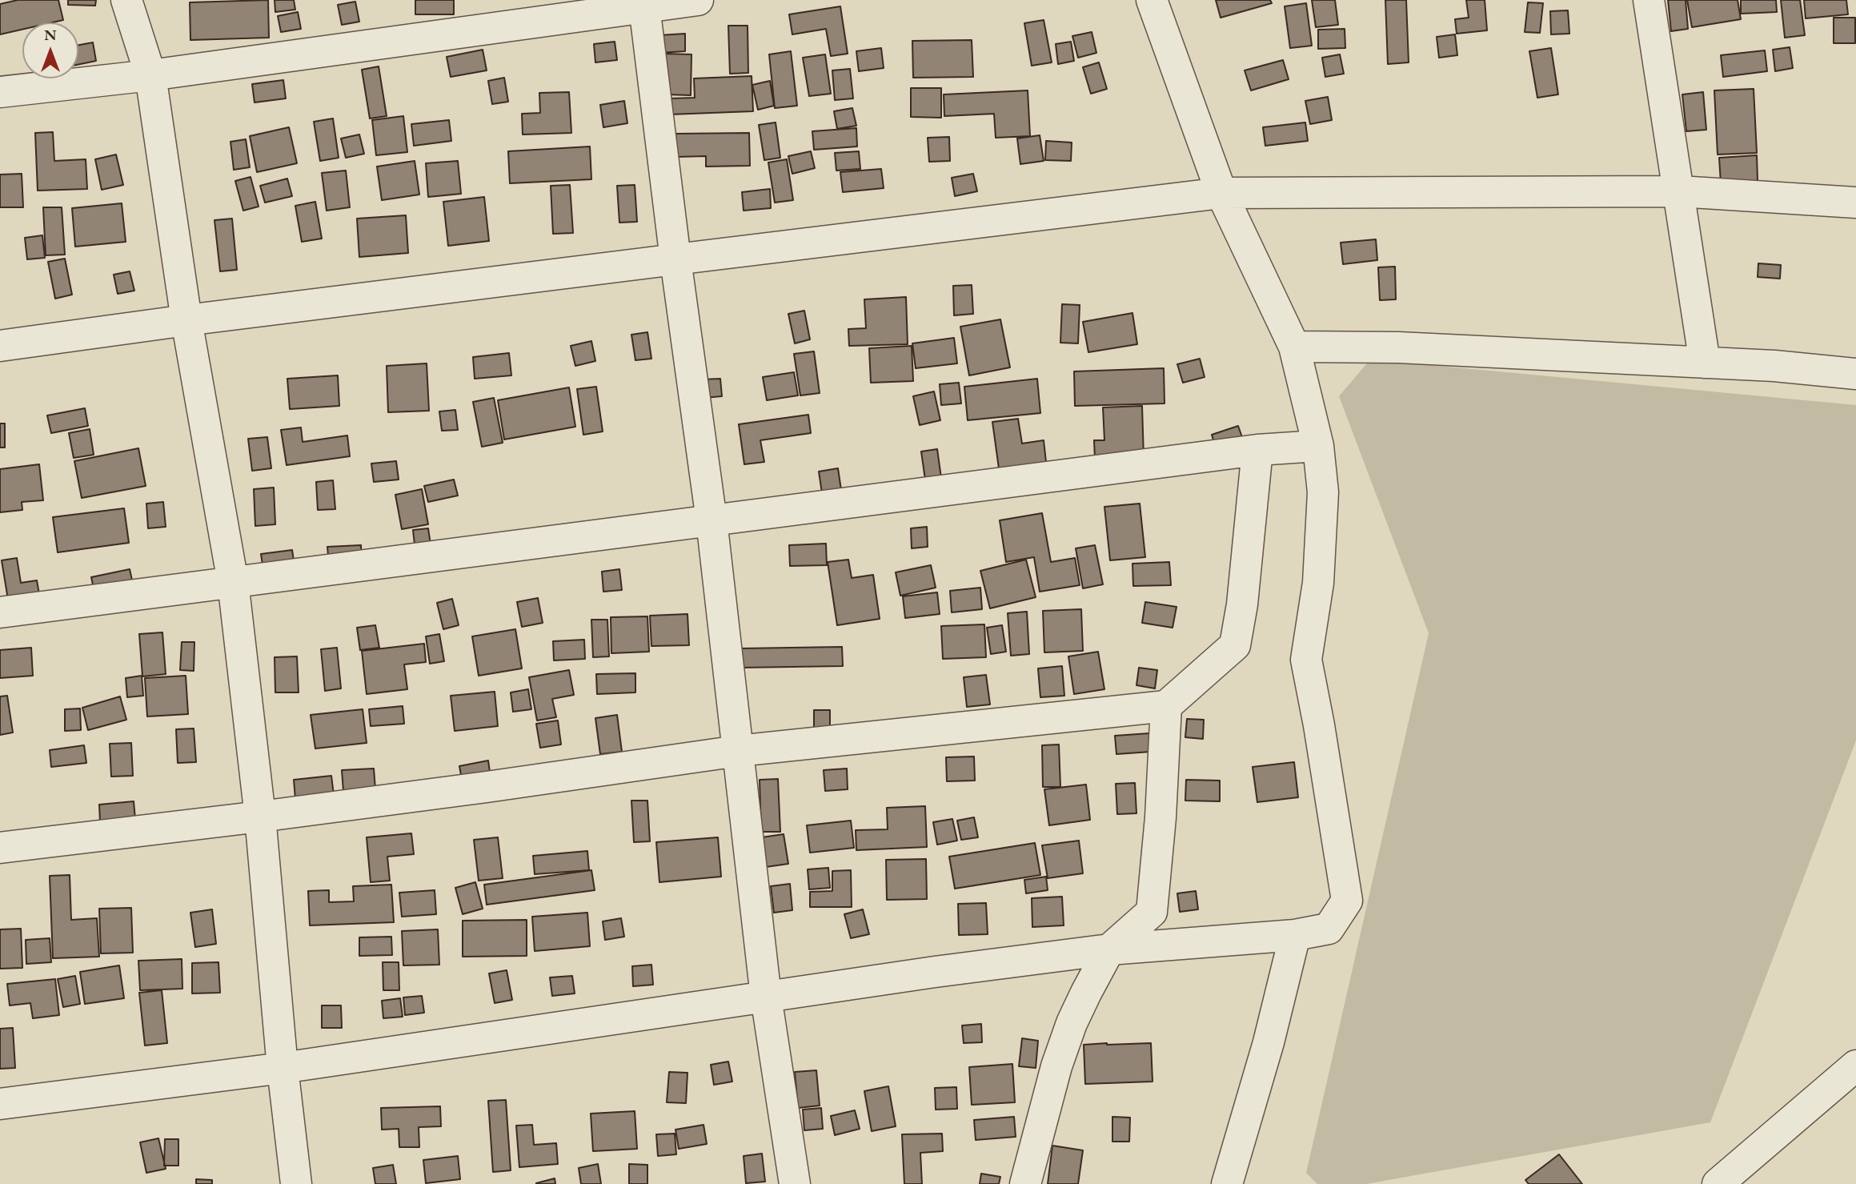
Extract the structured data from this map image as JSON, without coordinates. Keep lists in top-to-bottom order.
{
  "north": "top"
}
